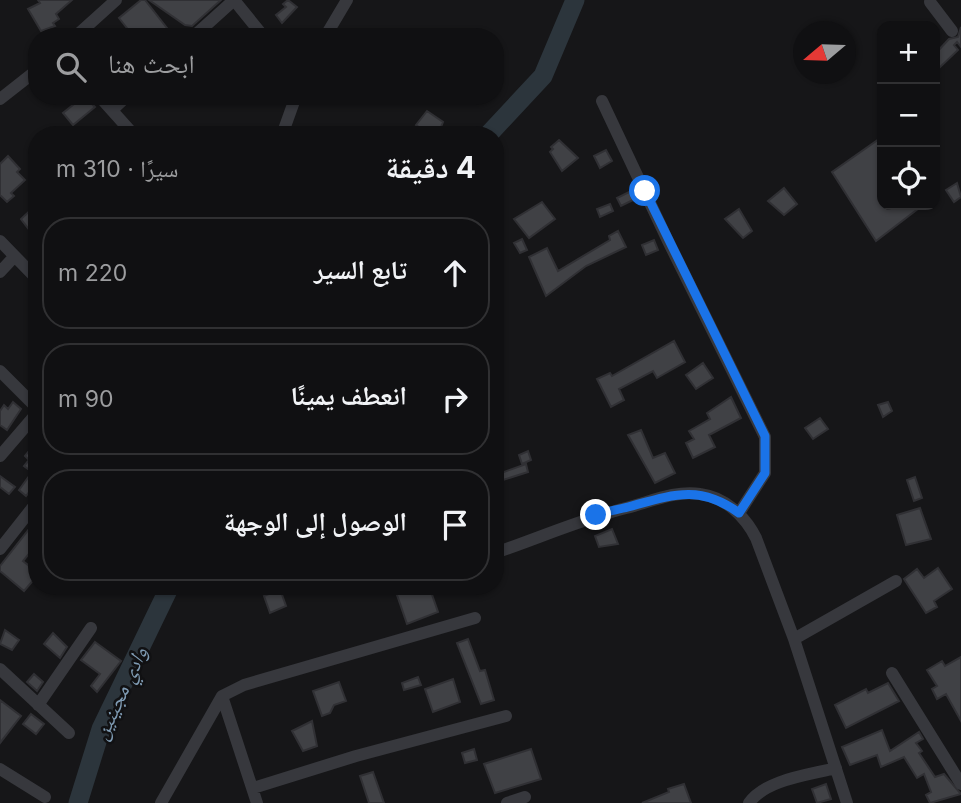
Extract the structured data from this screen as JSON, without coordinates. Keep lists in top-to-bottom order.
{
  "water": ["وادي مجينين"],
  "north": "left",
  "page": {
    "map_buttons": ["+", "−"],
    "search": "ابحث هنا",
    "heading": ["4 دقيقة", "سيرًا · 310 m"],
    "list": [
      ["تابع السير", "220 m"],
      ["انعطف يمينًا", "90 m"],
      "الوصول إلى الوجهة"
    ]
  }
}
